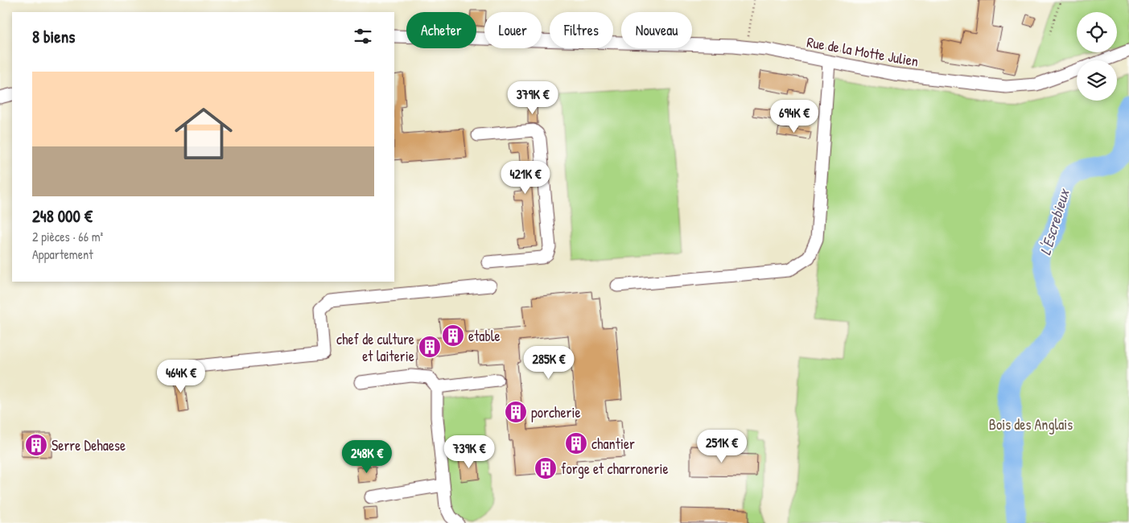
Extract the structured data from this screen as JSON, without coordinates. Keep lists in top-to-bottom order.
{
  "streets": {
    "street": ["Rue de la Motte Julien"]
  },
  "water": ["L'Escrebieux"],
  "parks": ["Bois des Anglais"],
  "places": {
    "building": [
      "etable",
      "chef de culture et laiterie",
      "porcherie",
      "chantier",
      "Serre Dehaese",
      "forge et charronerie"
    ]
  },
  "page": {
    "chip": [
      "Acheter",
      "Louer",
      "Filtres",
      "Nouveau"
    ],
    "heading": "8 biens",
    "list": [
      {
        "name": "248 000 €",
        "note": "2 pièces · 66 m² · Appartement"
      }
    ],
    "price": [
      "379K €",
      "694K €",
      "421K €",
      "285K €",
      "464K €",
      "251K €",
      "739K €",
      "248K €"
    ]
  }
}
